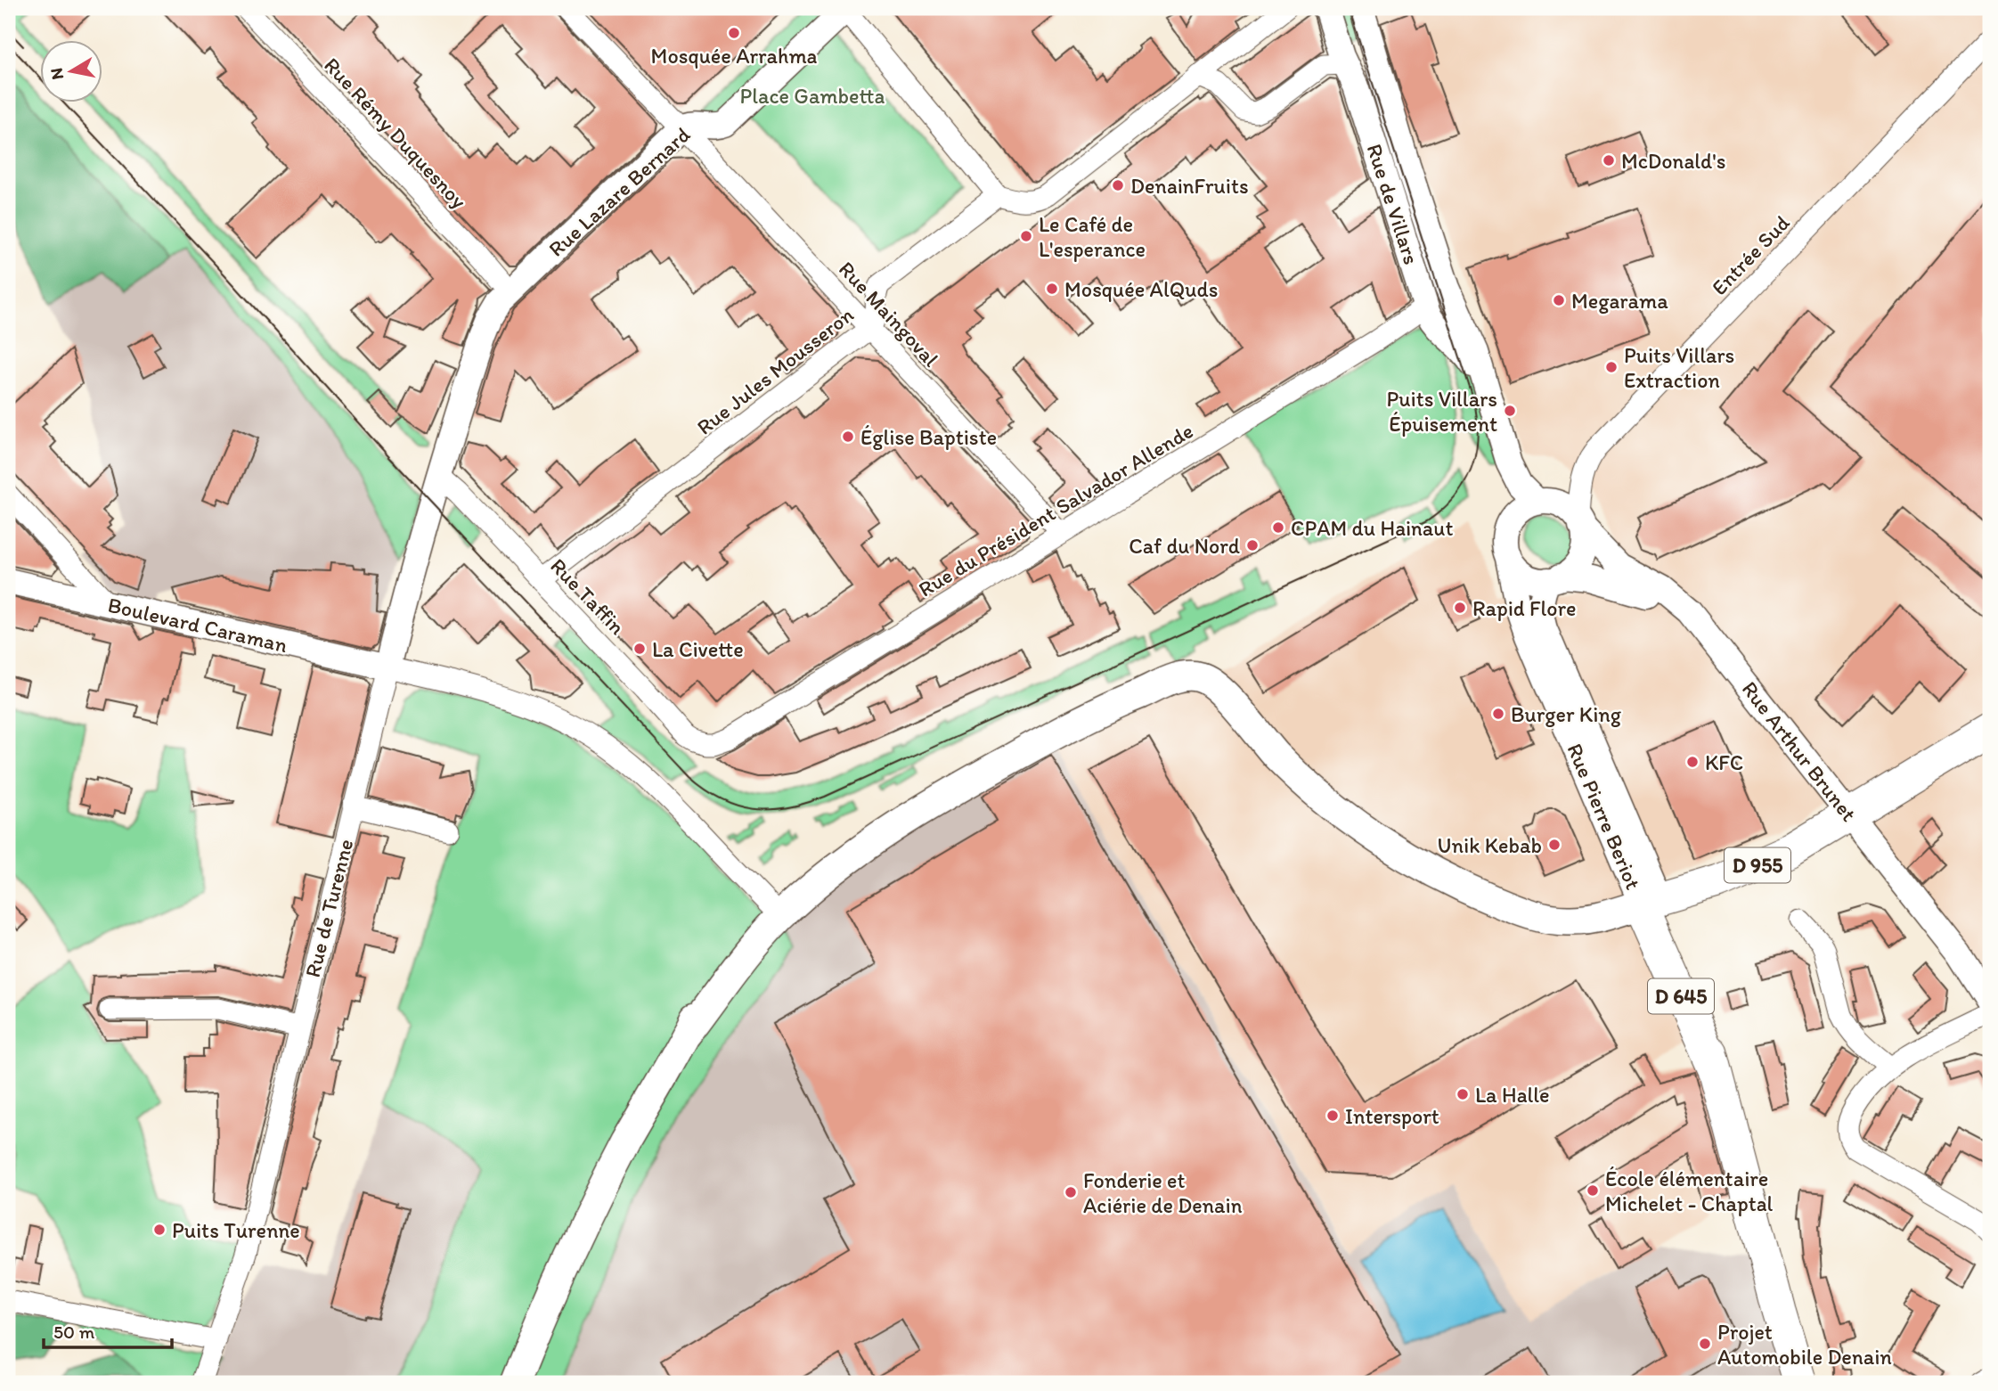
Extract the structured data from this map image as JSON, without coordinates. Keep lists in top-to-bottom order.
{
  "streets": {
    "main road": ["Rue Pierre Beriot", "D 955", "D 645"],
    "street": [
      "Rue Rémy Duquesnoy",
      "Rue Lazare Bernard",
      "Rue de Villars",
      "Entrée Sud",
      "Rue Maingoval",
      "Rue Jules Mousseron",
      "Rue du Président Salvador Allende",
      "Rue Taffin",
      "Boulevard Caraman",
      "Rue Arthur Brunet",
      "Rue de Turenne"
    ]
  },
  "crossings": [
    ["Rue Rémy Duquesnoy", "Rue Lazare Bernard"],
    ["Rue Lazare Bernard", "Rue Maingoval"],
    ["Rue Lazare Bernard", "Rue de Turenne"],
    ["Rue de Villars", "Entrée Sud"],
    ["Rue de Villars", "Rue du Président Salvador Allende"],
    ["Rue de Villars", "Rue Arthur Brunet"],
    ["Rue de Villars", "Rue Pierre Beriot"],
    ["Entrée Sud", "Rue Arthur Brunet"],
    ["Entrée Sud", "Rue Pierre Beriot"],
    ["Rue Maingoval", "Rue Jules Mousseron"],
    ["Rue Maingoval", "Rue du Président Salvador Allende"],
    ["Rue Jules Mousseron", "Rue Taffin"],
    ["Rue du Président Salvador Allende", "Rue Taffin"],
    ["Rue Taffin", "Rue de Turenne"],
    ["Boulevard Caraman", "Rue de Turenne"],
    ["Rue Arthur Brunet", "Rue Pierre Beriot"],
    ["Rue Arthur Brunet", "D 955"],
    ["Rue Pierre Beriot", "D 955"]
  ],
  "parks": ["Place Gambetta"],
  "places": [
    "Mosquée Arrahma",
    "McDonald's",
    "DenainFruits",
    "Le Café de L'esperance",
    "Mosquée AlQuds",
    "Megarama",
    "Puits Villars Extraction",
    "Puits Villars Épuisement",
    "Église Baptiste",
    "CPAM du Hainaut",
    "Caf du Nord",
    "Rapid Flore",
    "La Civette",
    "Burger King",
    "KFC",
    "Unik Kebab",
    "La Halle",
    "Intersport",
    "École élémentaire Michelet - Chaptal",
    "Fonderie et Aciérie de Denain",
    "Puits Turenne",
    "Projet Automobile Denain"
  ],
  "scale_bar": "50 m",
  "north": "left"
}
